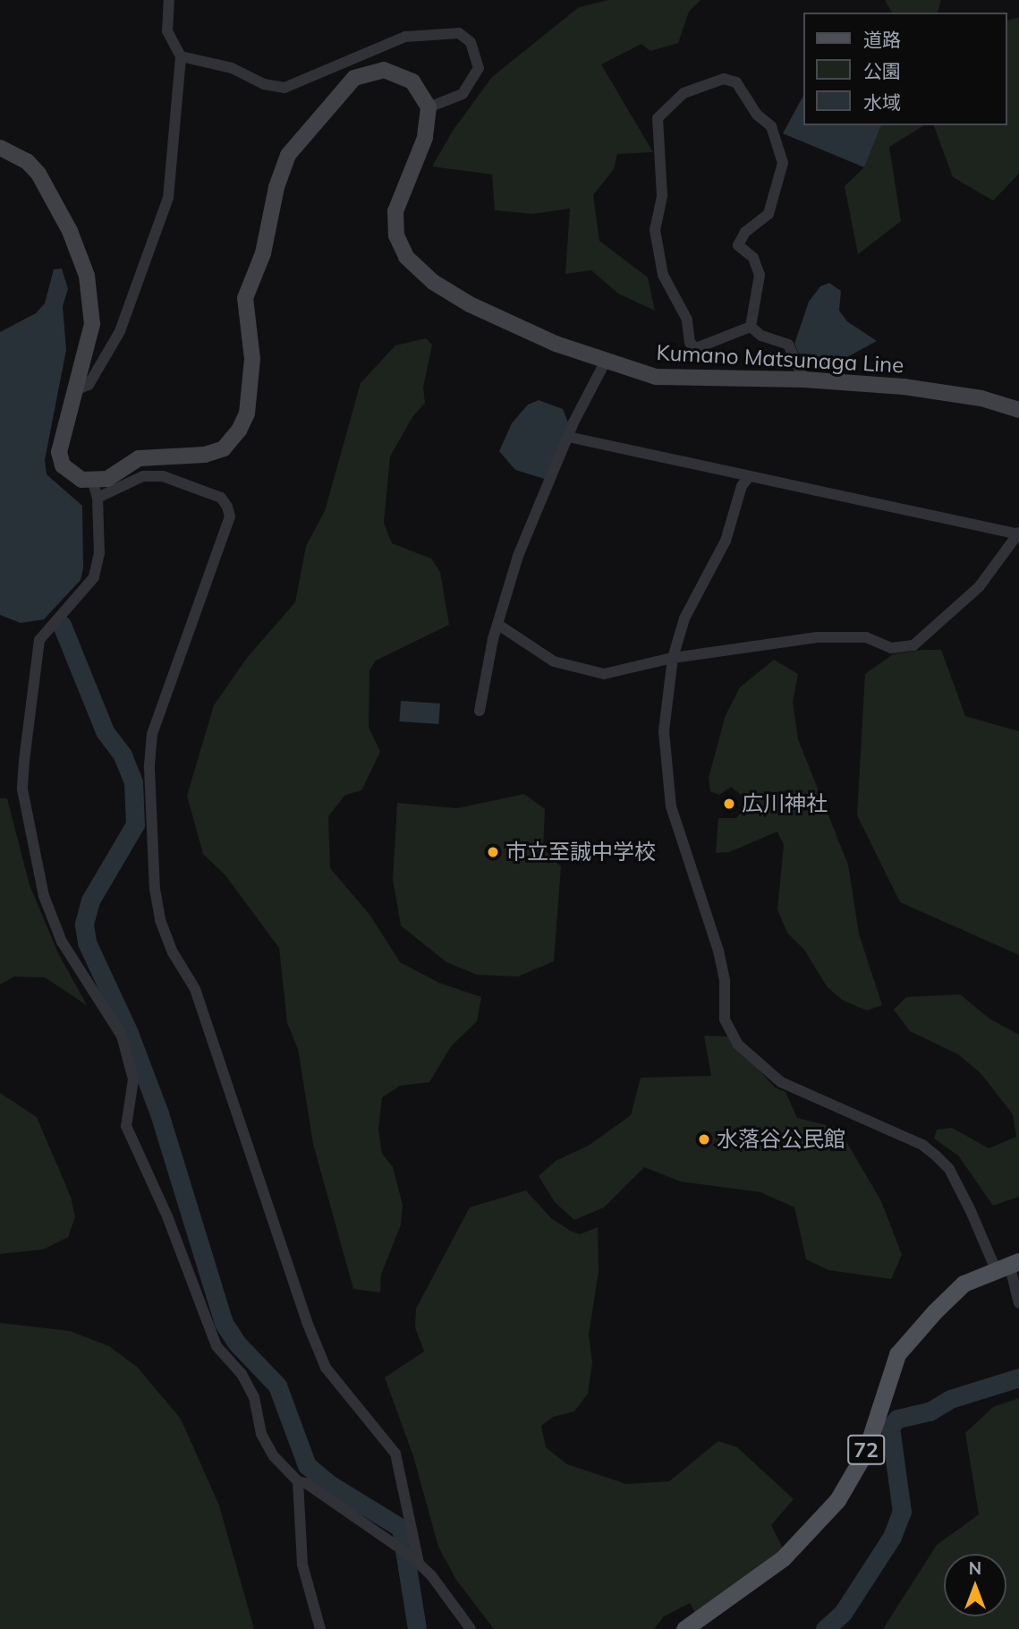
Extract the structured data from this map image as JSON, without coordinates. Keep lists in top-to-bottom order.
{
  "streets": {
    "main road": ["Kumano Matsunaga Line", "72"]
  },
  "places": ["広川神社", "市立至誠中学校", "水落谷公民館"],
  "legend": ["道路", "公園", "水域"],
  "north": "top"
}
